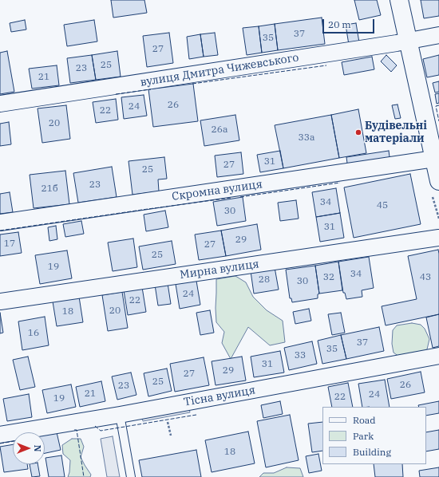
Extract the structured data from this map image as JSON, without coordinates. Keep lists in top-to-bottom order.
{
  "streets": {
    "street": [
      "вулиця Дмитра Чижевського",
      "Скромна вулиця",
      "Мирна вулиця",
      "Тісна вулиця"
    ]
  },
  "places": ["Будівельні матеріали"],
  "house_numbers": [
    "37",
    "35",
    "27",
    "25",
    "23",
    "21",
    "26",
    "24",
    "22",
    "20",
    "26а",
    "33а",
    "31",
    "27",
    "25",
    "23",
    "21б",
    "34",
    "45",
    "30",
    "31",
    "29",
    "17",
    "27",
    "25",
    "19",
    "34",
    "32",
    "43",
    "28",
    "30",
    "24",
    "22",
    "20",
    "18",
    "16",
    "37",
    "35",
    "33",
    "31",
    "29",
    "27",
    "25",
    "26",
    "23",
    "21",
    "24",
    "22",
    "19",
    "18"
  ],
  "legend": ["Road", "Park", "Building"],
  "scale_bar": "20 m",
  "north": "right"
}
